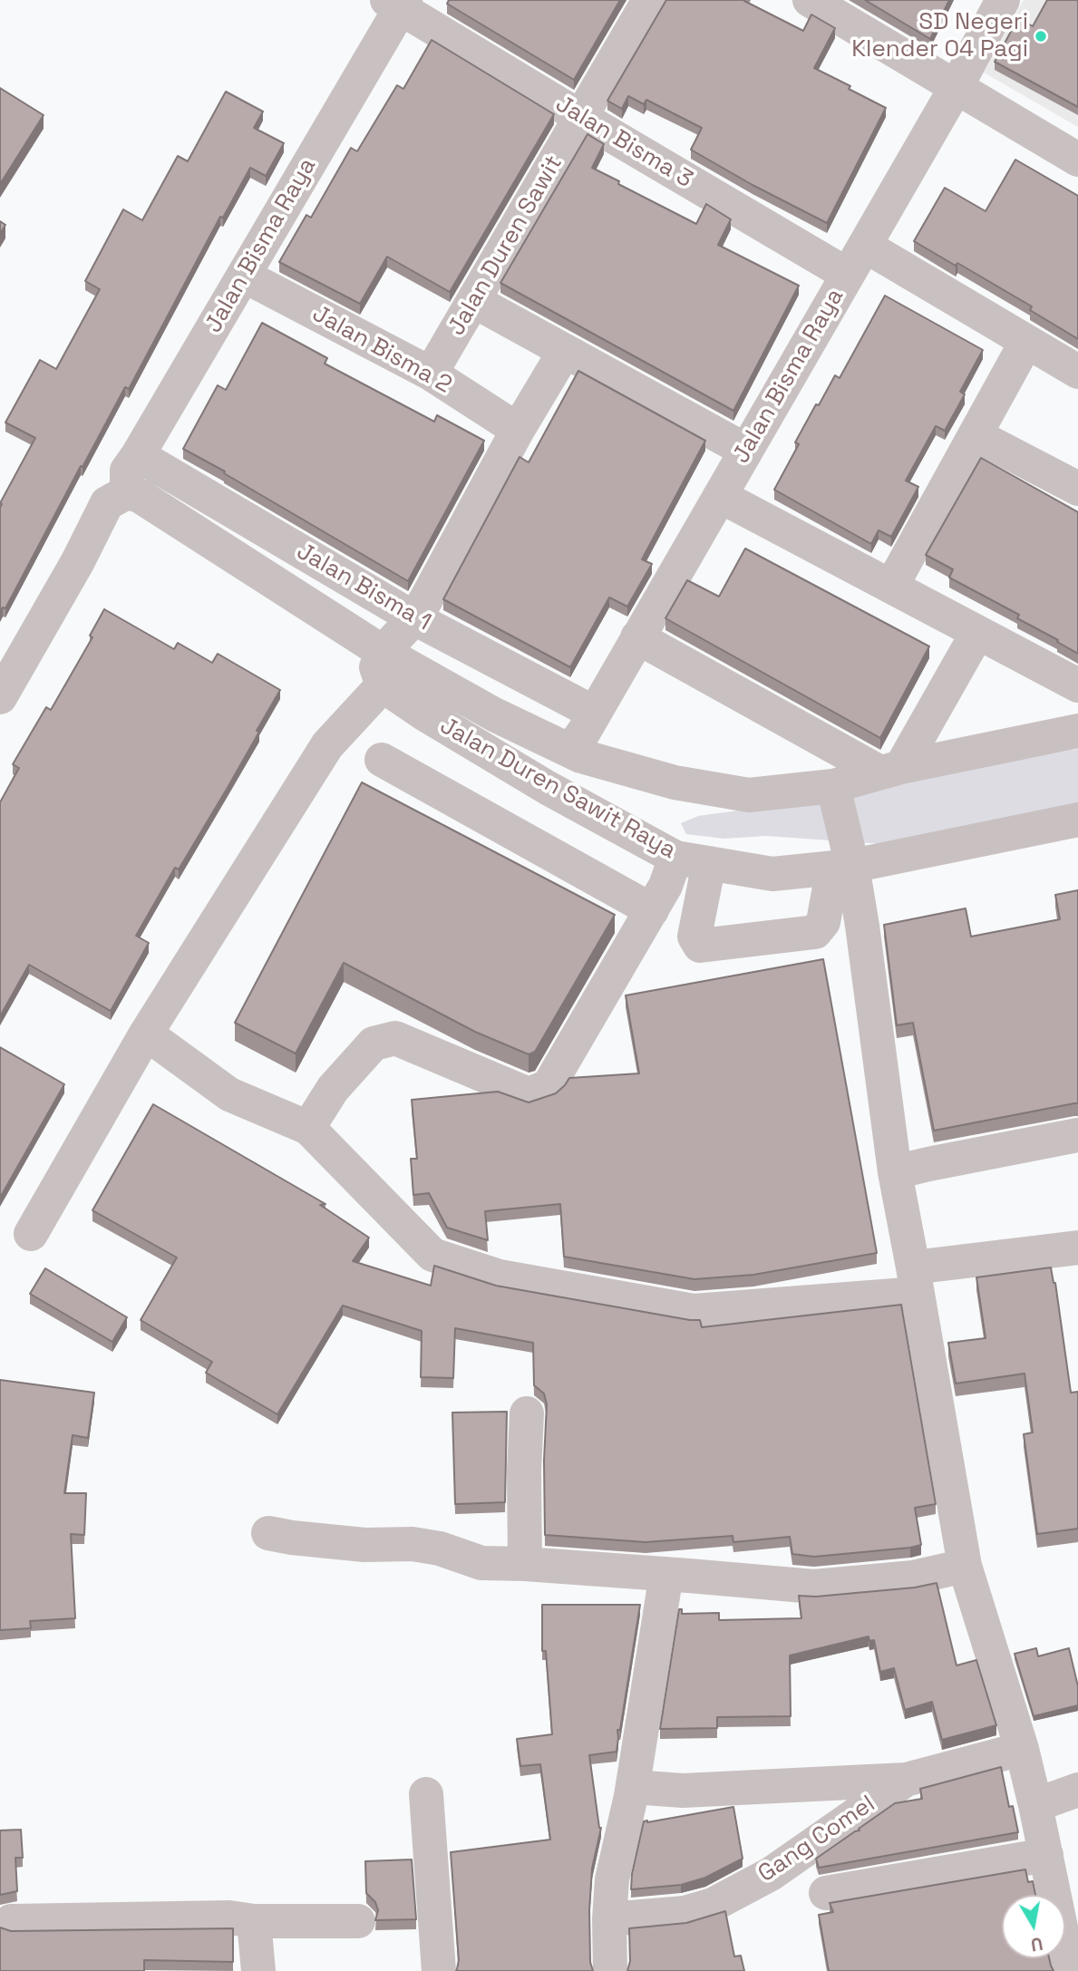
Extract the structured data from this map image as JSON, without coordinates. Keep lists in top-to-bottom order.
{
  "streets": {
    "street": [
      "Jalan Bisma 3",
      "Jalan Bisma Raya",
      "Jalan Duren Sawit",
      "Jalan Bisma 2",
      "Jalan Bisma 1",
      "Jalan Duren Sawit Raya",
      "Gang Comel"
    ]
  },
  "crossings": [
    ["Jalan Bisma 3", "Jalan Bisma Raya"],
    ["Jalan Bisma 3", "Jalan Duren Sawit"],
    ["Jalan Bisma Raya", "Jalan Bisma 2"],
    ["Jalan Bisma Raya", "Jalan Bisma 1"],
    ["Jalan Bisma Raya", "Jalan Duren Sawit Raya"],
    ["Jalan Duren Sawit", "Jalan Bisma 2"]
  ],
  "places": ["SD Negeri Klender 04 Pagi"],
  "north": "bottom"
}
